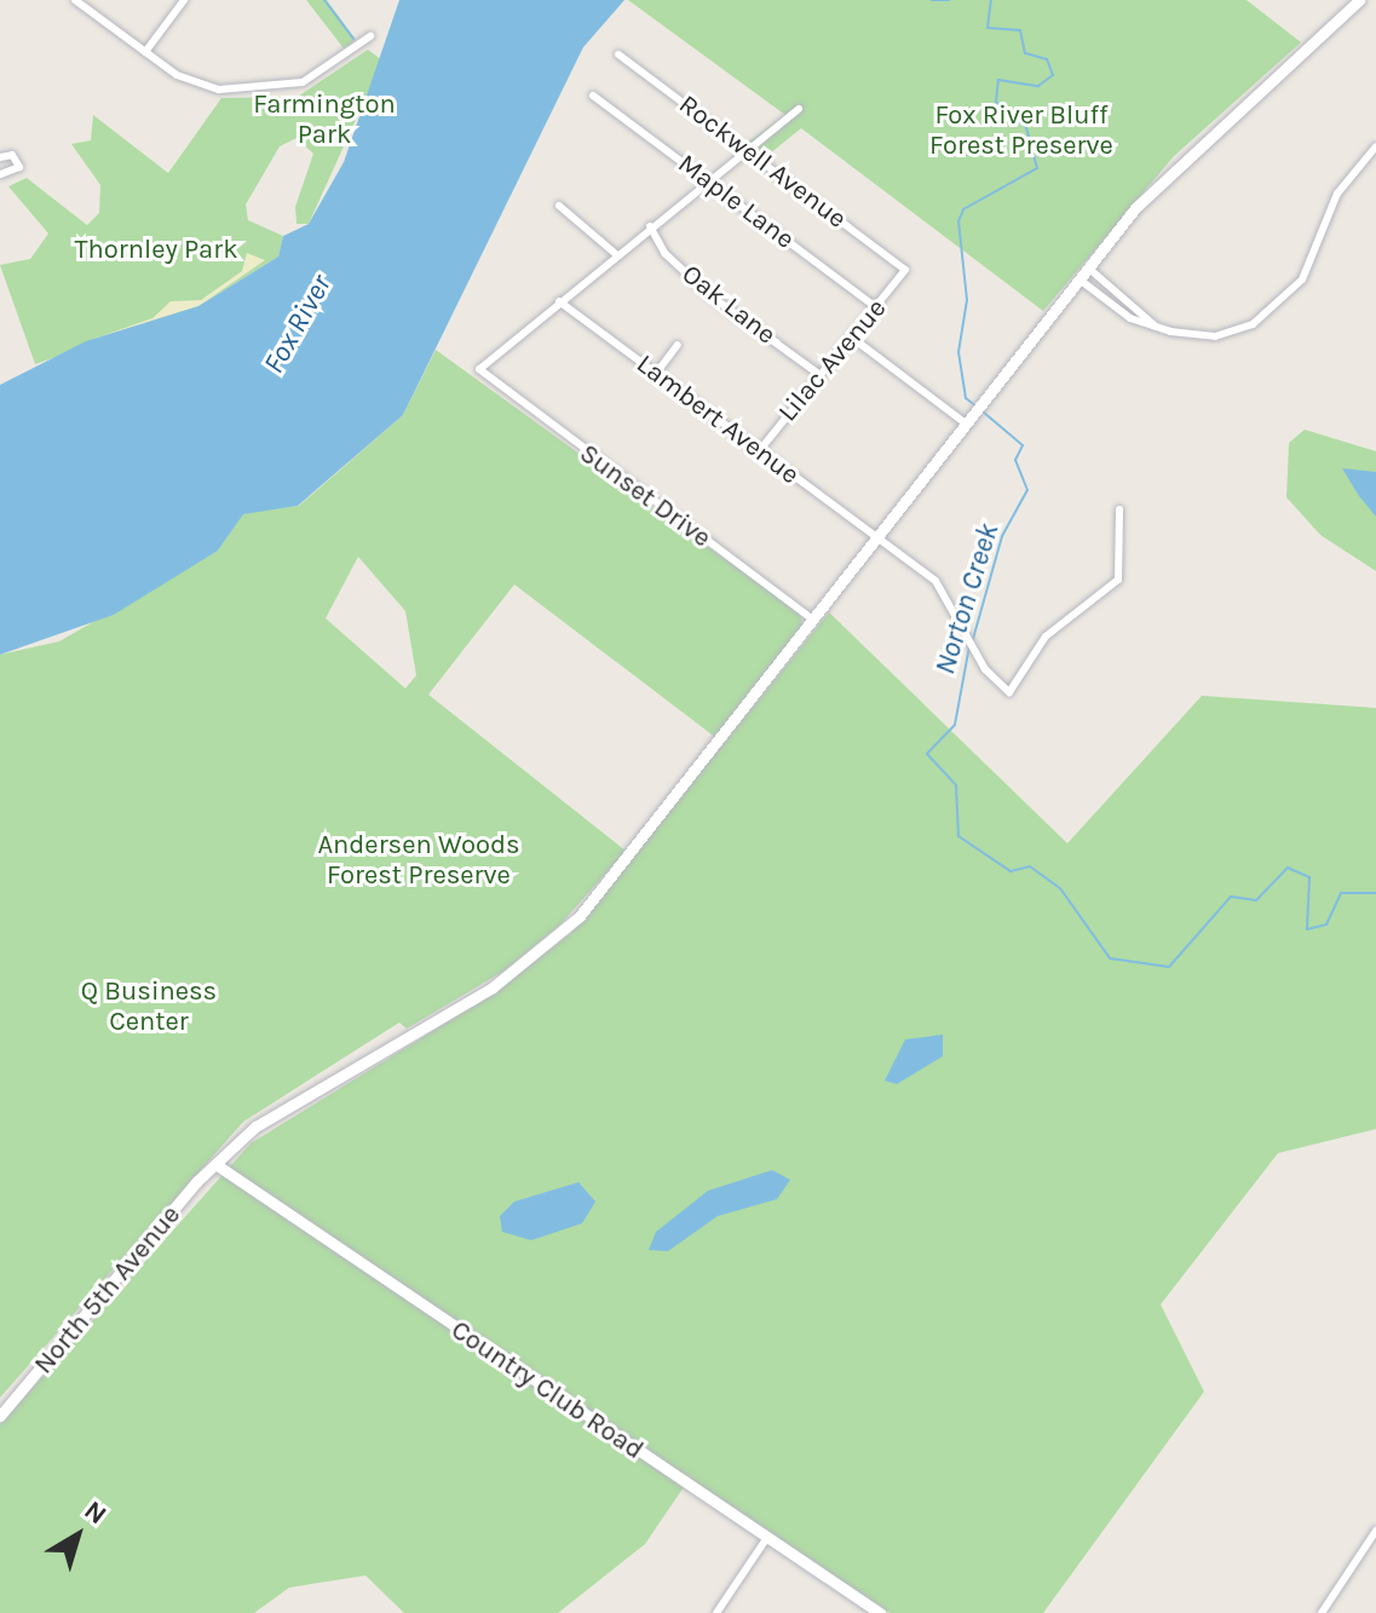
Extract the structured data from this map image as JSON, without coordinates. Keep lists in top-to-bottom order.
{
  "streets": {
    "main road": ["North 5th Avenue", "Country Club Road"],
    "street": [
      "Rockwell Avenue",
      "Maple Lane",
      "Oak Lane",
      "Lilac Avenue",
      "Lambert Avenue",
      "Sunset Drive"
    ]
  },
  "crossings": [
    ["Rockwell Avenue", "Lilac Avenue"],
    ["Maple Lane", "Lilac Avenue"],
    ["Oak Lane", "Lilac Avenue"],
    ["Lilac Avenue", "Lambert Avenue"],
    ["Lambert Avenue", "Sunset Drive"],
    ["Lambert Avenue", "North 5th Avenue"],
    ["Sunset Drive", "North 5th Avenue"],
    ["North 5th Avenue", "Country Club Road"]
  ],
  "water": ["Fox River", "Norton Creek"],
  "parks": [
    "Farmington Park",
    "Fox River Bluff Forest Preserve",
    "Thornley Park",
    "Andersen Woods Forest Preserve",
    "Q Business Center"
  ],
  "north": "top right"
}
